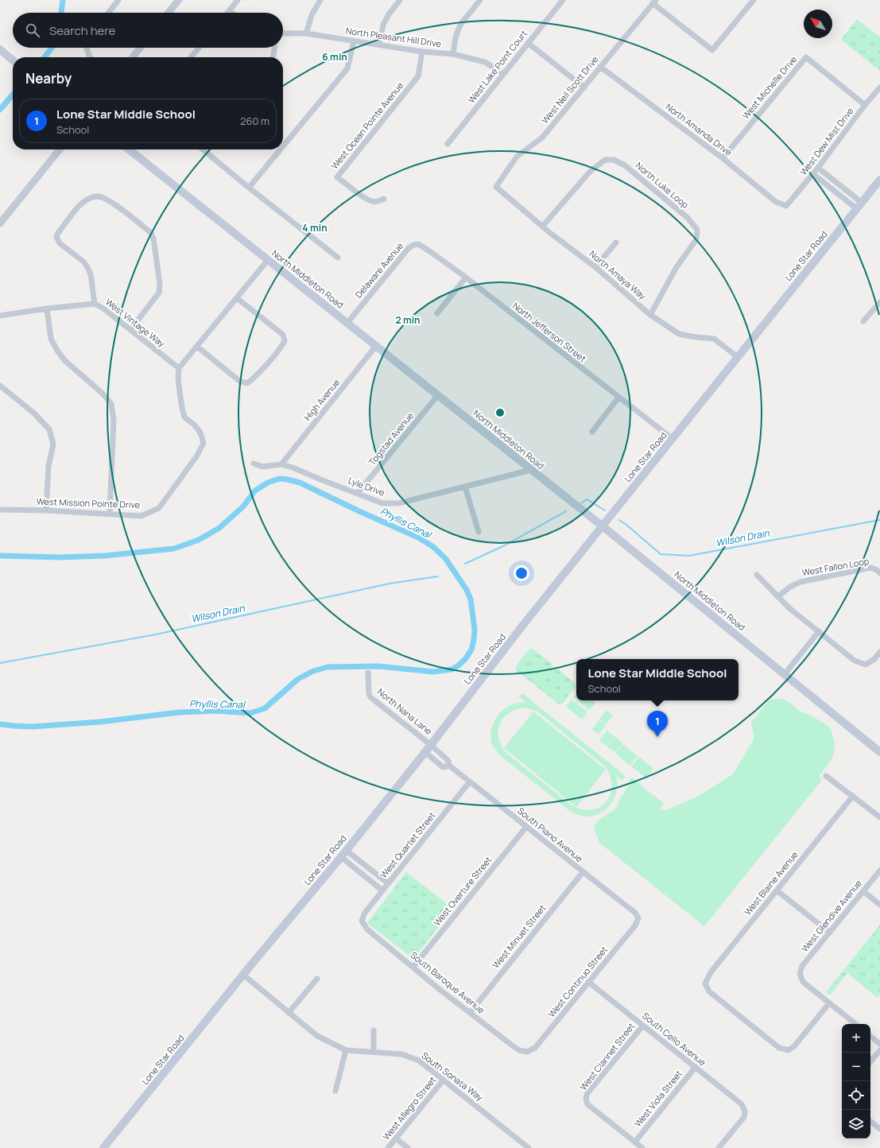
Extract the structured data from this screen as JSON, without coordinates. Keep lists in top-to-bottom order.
{
  "streets": {
    "main road": ["Lone Star Road", "North Middleton Road"],
    "street": [
      "North Pleasant Hill Drive",
      "West Lake Point Court",
      "West Michelle Drive",
      "West Neil Scott Drive",
      "West Ocean Pointe Avenue",
      "North Amanda Drive",
      "West Dew Mist Drive",
      "North Luke Loop",
      "Delaware Avenue",
      "North Amaya Way",
      "West Vintage Way",
      "North Jefferson Street",
      "High Avenue",
      "Togstad Avenue",
      "Lyle Drive",
      "West Mission Pointe Drive",
      "West Fallon Loop",
      "North Nana Lane",
      "South Piano Avenue",
      "West Quartet Street",
      "West Blaine Avenue",
      "West Overture Street",
      "West Glendive Avenue",
      "West Minuet Street",
      "West Continuo Street",
      "South Baroque Avenue",
      "South Cello Avenue",
      "West Clarinet Street",
      "South Sonata Way",
      "West Viola Street",
      "West Allegro Street"
    ]
  },
  "crossings": [
    ["North Pleasant Hill Drive", "West Lake Point Court"],
    ["North Pleasant Hill Drive", "West Ocean Pointe Avenue"],
    ["West Michelle Drive", "North Amanda Drive"],
    ["West Michelle Drive", "West Dew Mist Drive"],
    ["West Neil Scott Drive", "North Amanda Drive"],
    ["West Neil Scott Drive", "North Amaya Way"],
    ["North Amanda Drive", "West Dew Mist Drive"],
    ["North Luke Loop", "North Amaya Way"],
    ["Lone Star Road", "North Amaya Way"],
    ["Lone Star Road", "North Middleton Road"],
    ["Lone Star Road", "North Jefferson Street"],
    ["Lone Star Road", "North Nana Lane"],
    ["Lone Star Road", "South Piano Avenue"],
    ["Lone Star Road", "South Sonata Way"],
    ["Delaware Avenue", "North Middleton Road"],
    ["Delaware Avenue", "North Jefferson Street"],
    ["North Middleton Road", "High Avenue"],
    ["North Middleton Road", "Togstad Avenue"],
    ["North Middleton Road", "Lyle Drive"],
    ["West Vintage Way", "West Mission Pointe Drive"],
    ["High Avenue", "Lyle Drive"],
    ["Togstad Avenue", "Lyle Drive"],
    ["North Nana Lane", "South Piano Avenue"],
    ["South Piano Avenue", "West Quartet Street"],
    ["South Piano Avenue", "West Overture Street"],
    ["South Piano Avenue", "West Minuet Street"],
    ["South Piano Avenue", "West Continuo Street"],
    ["West Quartet Street", "South Baroque Avenue"],
    ["West Blaine Avenue", "West Glendive Avenue"],
    ["West Overture Street", "South Baroque Avenue"],
    ["West Minuet Street", "South Baroque Avenue"],
    ["West Continuo Street", "South Baroque Avenue"],
    ["West Continuo Street", "South Cello Avenue"],
    ["South Cello Avenue", "West Clarinet Street"],
    ["South Cello Avenue", "West Viola Street"],
    ["West Clarinet Street", "West Viola Street"],
    ["South Sonata Way", "West Allegro Street"]
  ],
  "water": ["Phyllis Canal", "Wilson Drain"],
  "north": "top left",
  "page": {
    "search": "Search here",
    "heading": "Nearby",
    "list": [
      {
        "mark": "1",
        "name": "Lone Star Middle School",
        "note": "School",
        "value": "260 m"
      }
    ],
    "popup": ["Lone Star Middle School", "School"],
    "pins": "1",
    "map_buttons": ["+", "−"]
  },
  "rings": ["6 min", "4 min", "2 min"]
}
